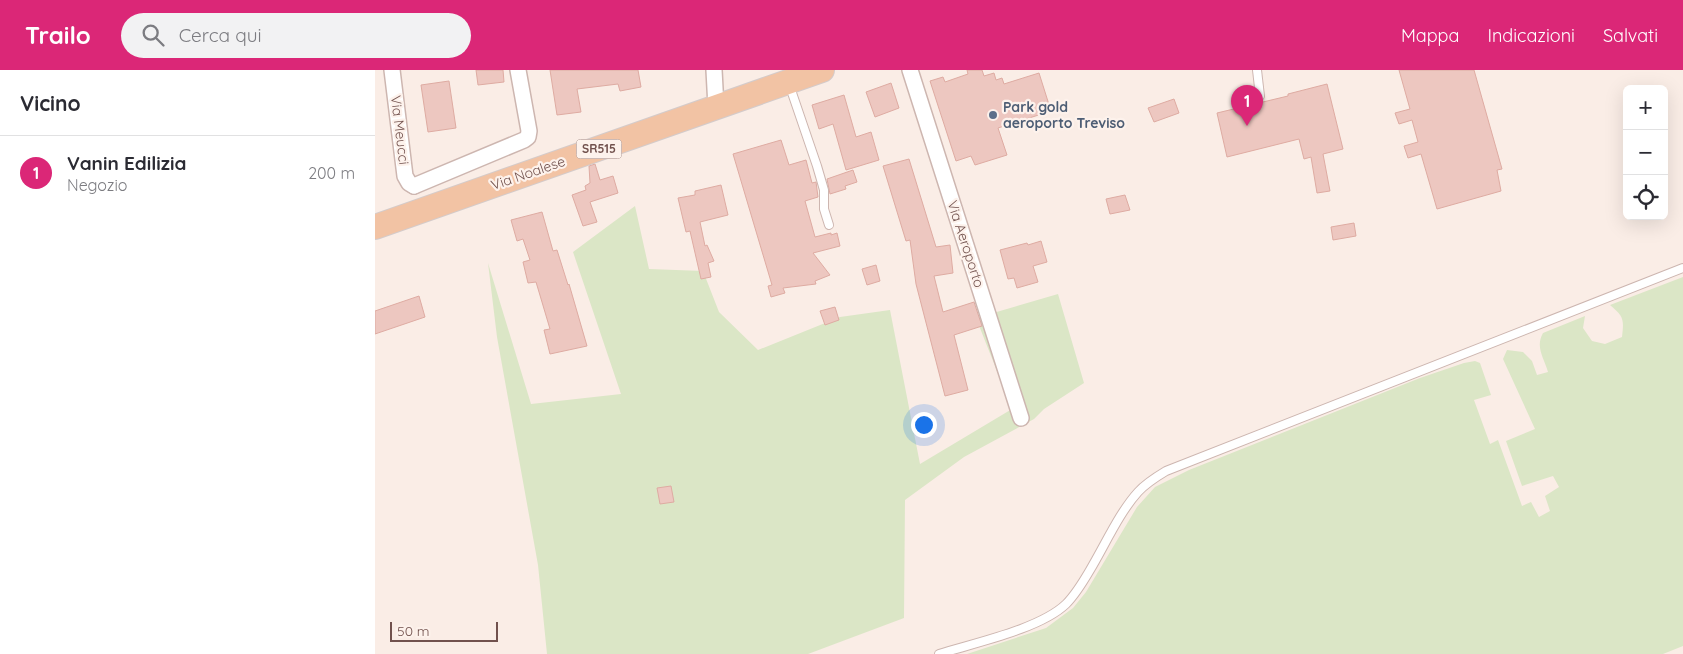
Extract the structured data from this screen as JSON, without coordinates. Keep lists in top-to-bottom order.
{
  "streets": {
    "main road": ["SR515", "Via Noalese"],
    "street": ["Via Meucci", "Via Aeroporto"]
  },
  "crossings": [
    ["Via Meucci", "Via Noalese"]
  ],
  "places": ["Park gold aeroporto Treviso"],
  "scale_bar": "50 m",
  "page": {
    "header": "Trailo",
    "search": "Cerca qui",
    "nav": ["Mappa", "Indicazioni", "Salvati"],
    "heading": "Vicino",
    "map_buttons": ["+", "−"],
    "pins": "1",
    "list": [
      {
        "mark": "1",
        "name": "Vanin Edilizia",
        "note": "Negozio",
        "value": "200 m"
      }
    ],
    "scale": "50 m"
  }
}
